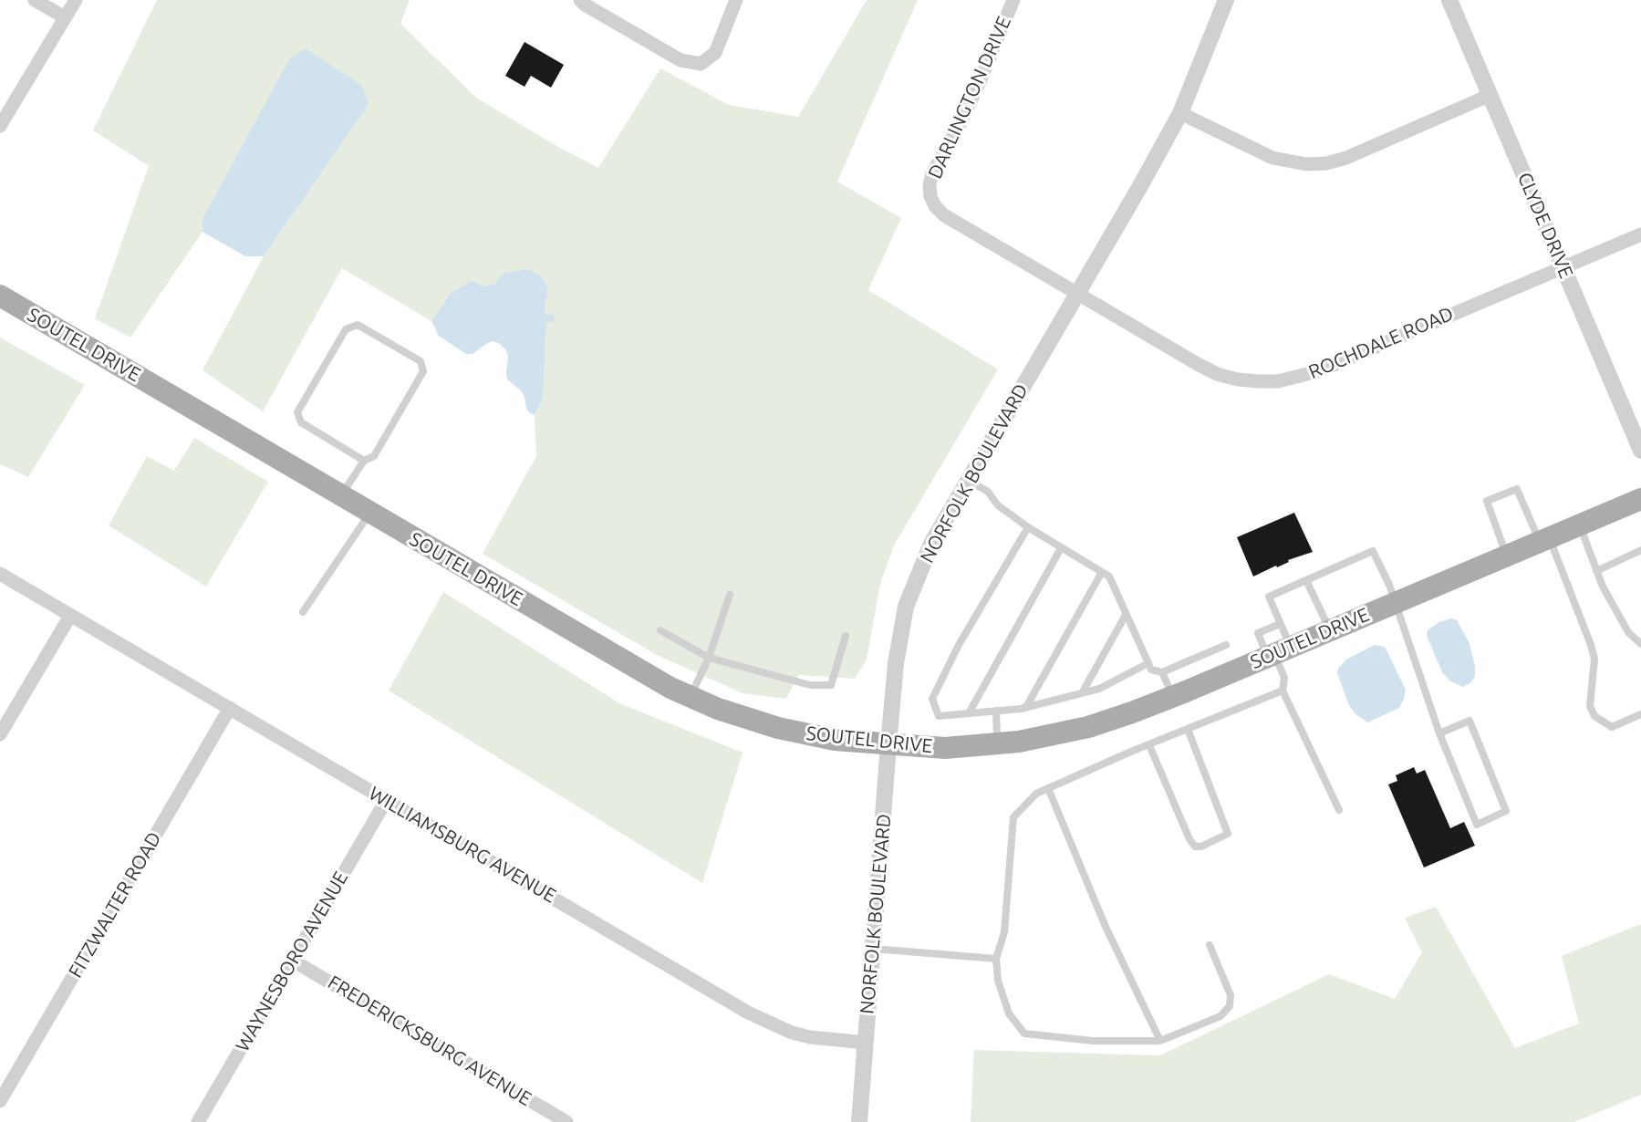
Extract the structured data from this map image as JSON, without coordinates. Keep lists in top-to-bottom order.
{
  "streets": {
    "main road": ["SOUTEL DRIVE"],
    "street": [
      "DARLINGTON DRIVE",
      "CLYDE DRIVE",
      "ROCHDALE ROAD",
      "NORFOLK BOULEVARD",
      "WILLIAMSBURG AVENUE",
      "FITZWALTER ROAD",
      "WAYNESBORO AVENUE",
      "FREDERICKSBURG AVENUE"
    ]
  },
  "crossings": [
    ["DARLINGTON DRIVE", "ROCHDALE ROAD"],
    ["CLYDE DRIVE", "ROCHDALE ROAD"],
    ["ROCHDALE ROAD", "NORFOLK BOULEVARD"],
    ["SOUTEL DRIVE", "NORFOLK BOULEVARD"],
    ["NORFOLK BOULEVARD", "WILLIAMSBURG AVENUE"],
    ["WILLIAMSBURG AVENUE", "FITZWALTER ROAD"],
    ["WILLIAMSBURG AVENUE", "WAYNESBORO AVENUE"],
    ["WAYNESBORO AVENUE", "FREDERICKSBURG AVENUE"]
  ]
}
